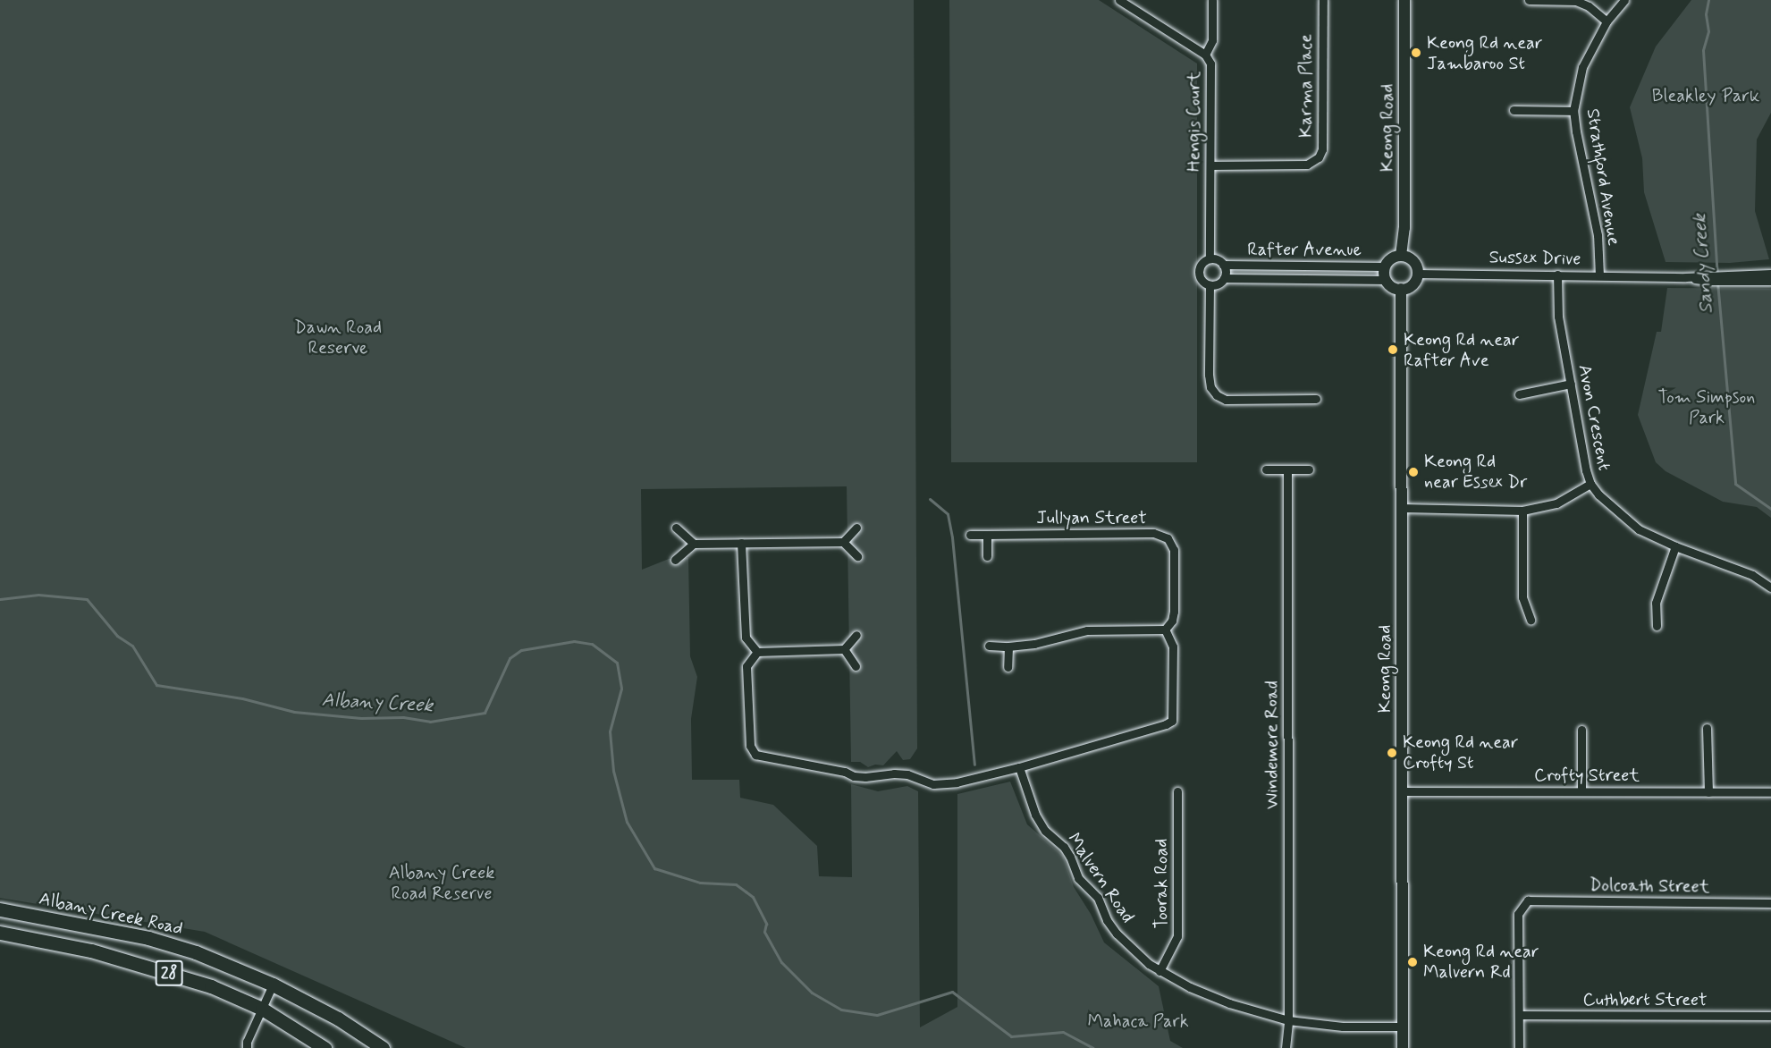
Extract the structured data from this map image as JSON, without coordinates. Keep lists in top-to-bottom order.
{
  "streets": {
    "main road": ["Albany Creek Road", "28"],
    "street": [
      "Karma Place",
      "Hengis Court",
      "Keong Road",
      "Strathford Avenue",
      "Rafter Avenue",
      "Sussex Drive",
      "Avon Crescent",
      "Jullyan Street",
      "Windemere Road",
      "Crofty Street",
      "Malvern Road",
      "Toorak Road",
      "Dolcoath Street",
      "Cuthbert Street"
    ]
  },
  "crossings": [
    ["Karma Place", "Hengis Court"],
    ["Hengis Court", "Rafter Avenue"],
    ["Keong Road", "Rafter Avenue"],
    ["Keong Road", "Sussex Drive"],
    ["Keong Road", "Crofty Street"],
    ["Keong Road", "Malvern Road"],
    ["Strathford Avenue", "Sussex Drive"],
    ["Rafter Avenue", "Sussex Drive"],
    ["Sussex Drive", "Avon Crescent"],
    ["Windemere Road", "Malvern Road"],
    ["Malvern Road", "Toorak Road"],
    ["Dolcoath Street", "Cuthbert Street"]
  ],
  "water": ["Sandy Creek", "Albany Creek"],
  "parks": [
    "Bleakley Park",
    "Dawn Road Reserve",
    "Tom Simpson Park",
    "Albany Creek Road Reserve",
    "Mahaca Park"
  ],
  "places": [
    "Keong Rd near Jambaroo St",
    "Keong Rd near Rafter Ave",
    "Keong Rd near Essex Dr",
    "Keong Rd near Crofty St",
    "Keong Rd near Malvern Rd"
  ]
}
